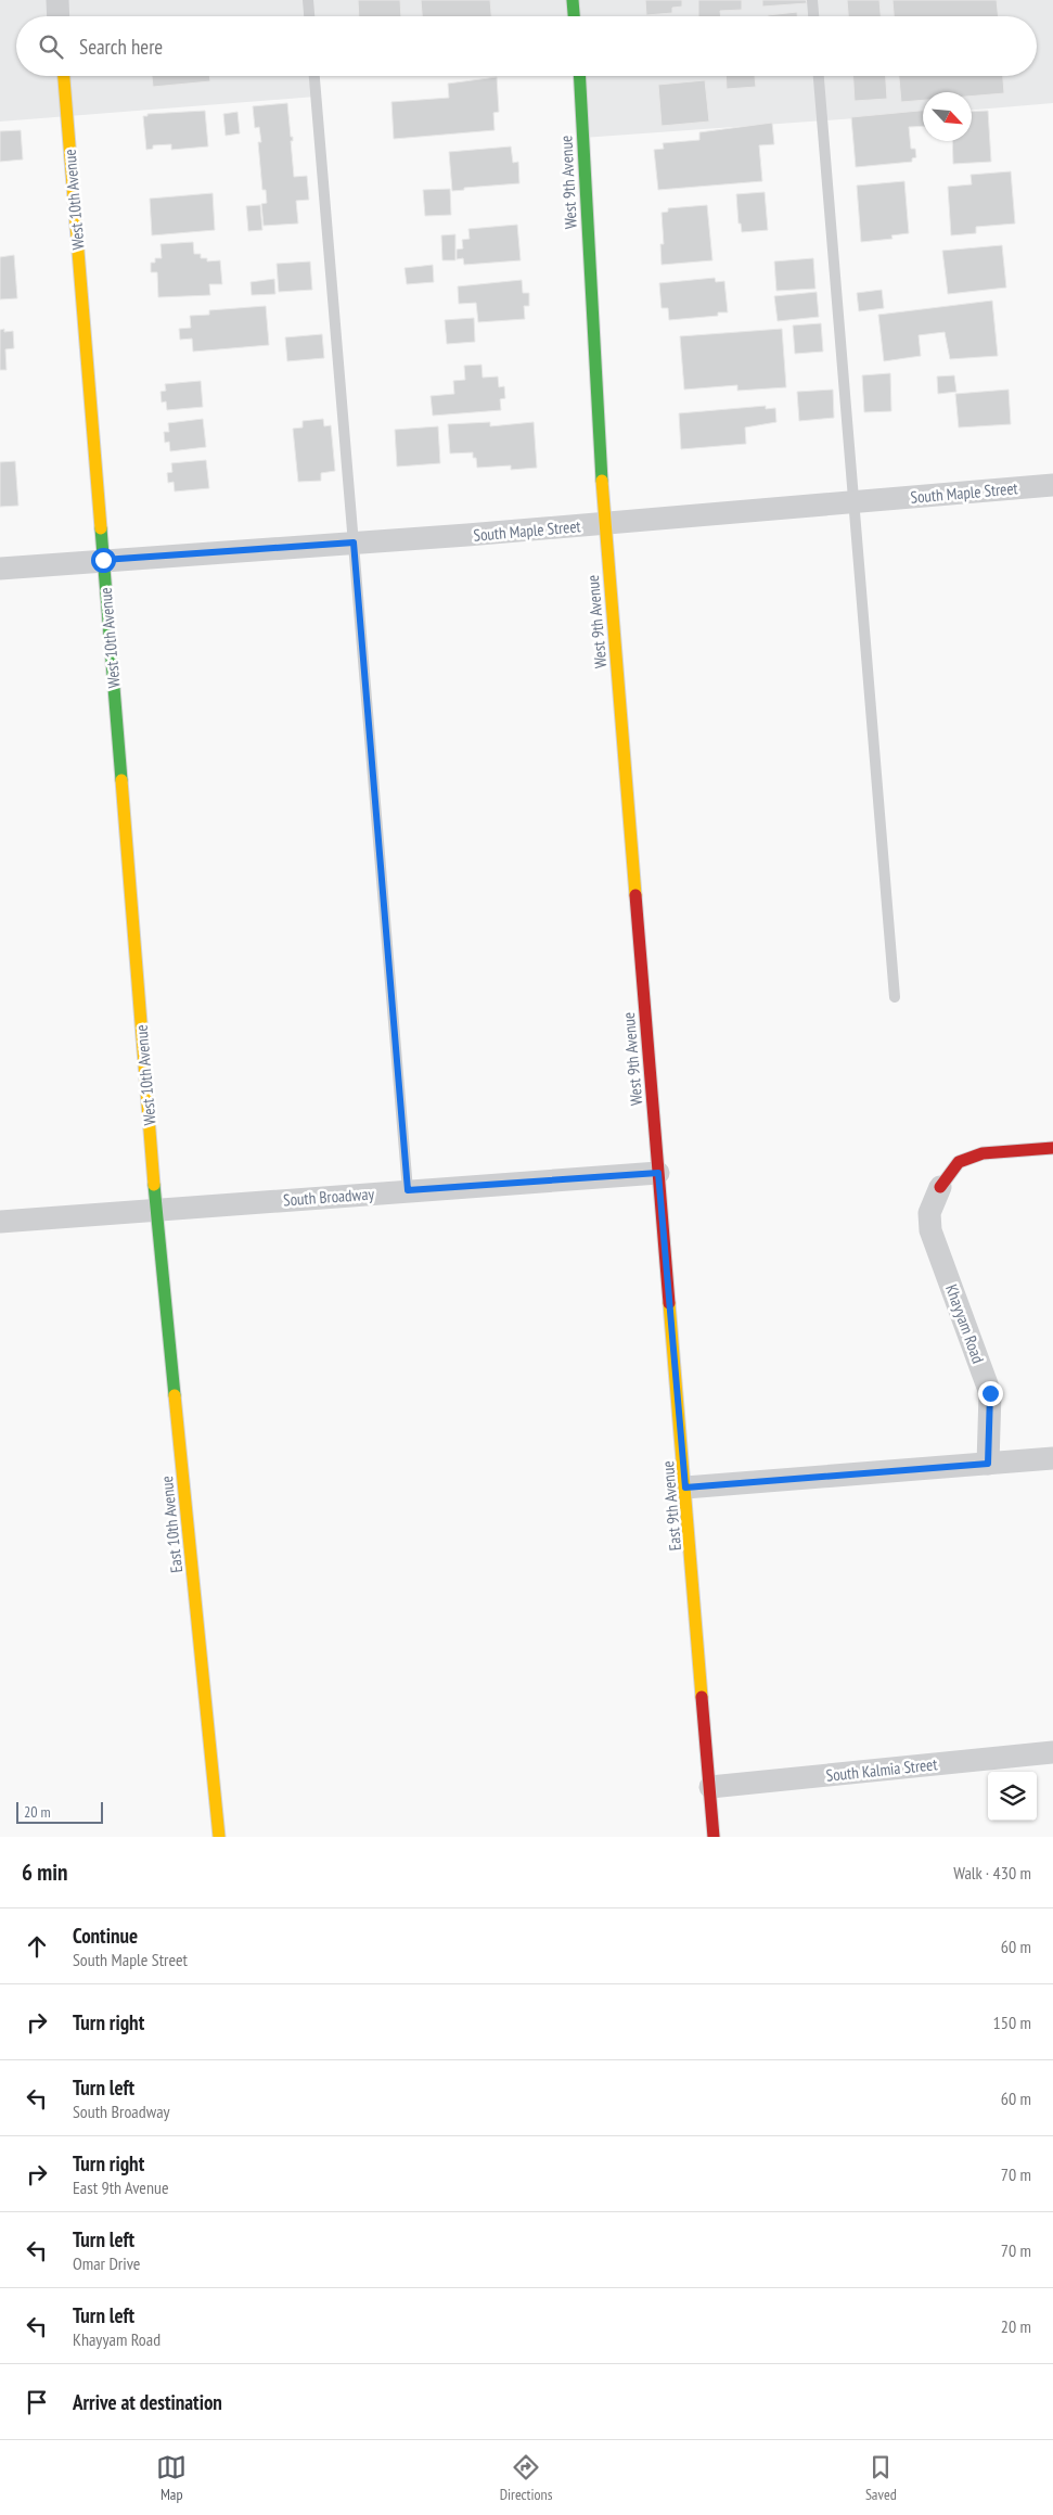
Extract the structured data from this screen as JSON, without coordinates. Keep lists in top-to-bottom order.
{
  "streets": {
    "street": [
      "West 9th Avenue",
      "West 10th Avenue",
      "South Maple Street",
      "South Broadway",
      "Khayyam Road",
      "East 9th Avenue",
      "East 10th Avenue",
      "South Kalmia Street"
    ]
  },
  "crossings": [
    ["West 9th Avenue", "South Maple Street"],
    ["West 9th Avenue", "South Broadway"],
    ["West 9th Avenue", "East 9th Avenue"],
    ["West 10th Avenue", "South Maple Street"],
    ["West 10th Avenue", "South Broadway"],
    ["West 10th Avenue", "East 10th Avenue"],
    ["South Broadway", "East 9th Avenue"],
    ["South Broadway", "East 10th Avenue"],
    ["East 9th Avenue", "South Kalmia Street"]
  ],
  "scale_bar": "20 m",
  "north": "bottom right",
  "page": {
    "search": "Search here",
    "scale": "20 m",
    "heading": ["6 min", "Walk · 430 m"],
    "list": [
      ["Continue", "South Maple Street", "60 m"],
      ["Turn right", "150 m"],
      ["Turn left", "South Broadway", "60 m"],
      ["Turn right", "East 9th Avenue", "70 m"],
      ["Turn left", "Omar Drive", "70 m"],
      ["Turn left", "Khayyam Road", "20 m"],
      "Arrive at destination"
    ],
    "nav": ["Map", "Directions", "Saved"]
  }
}
